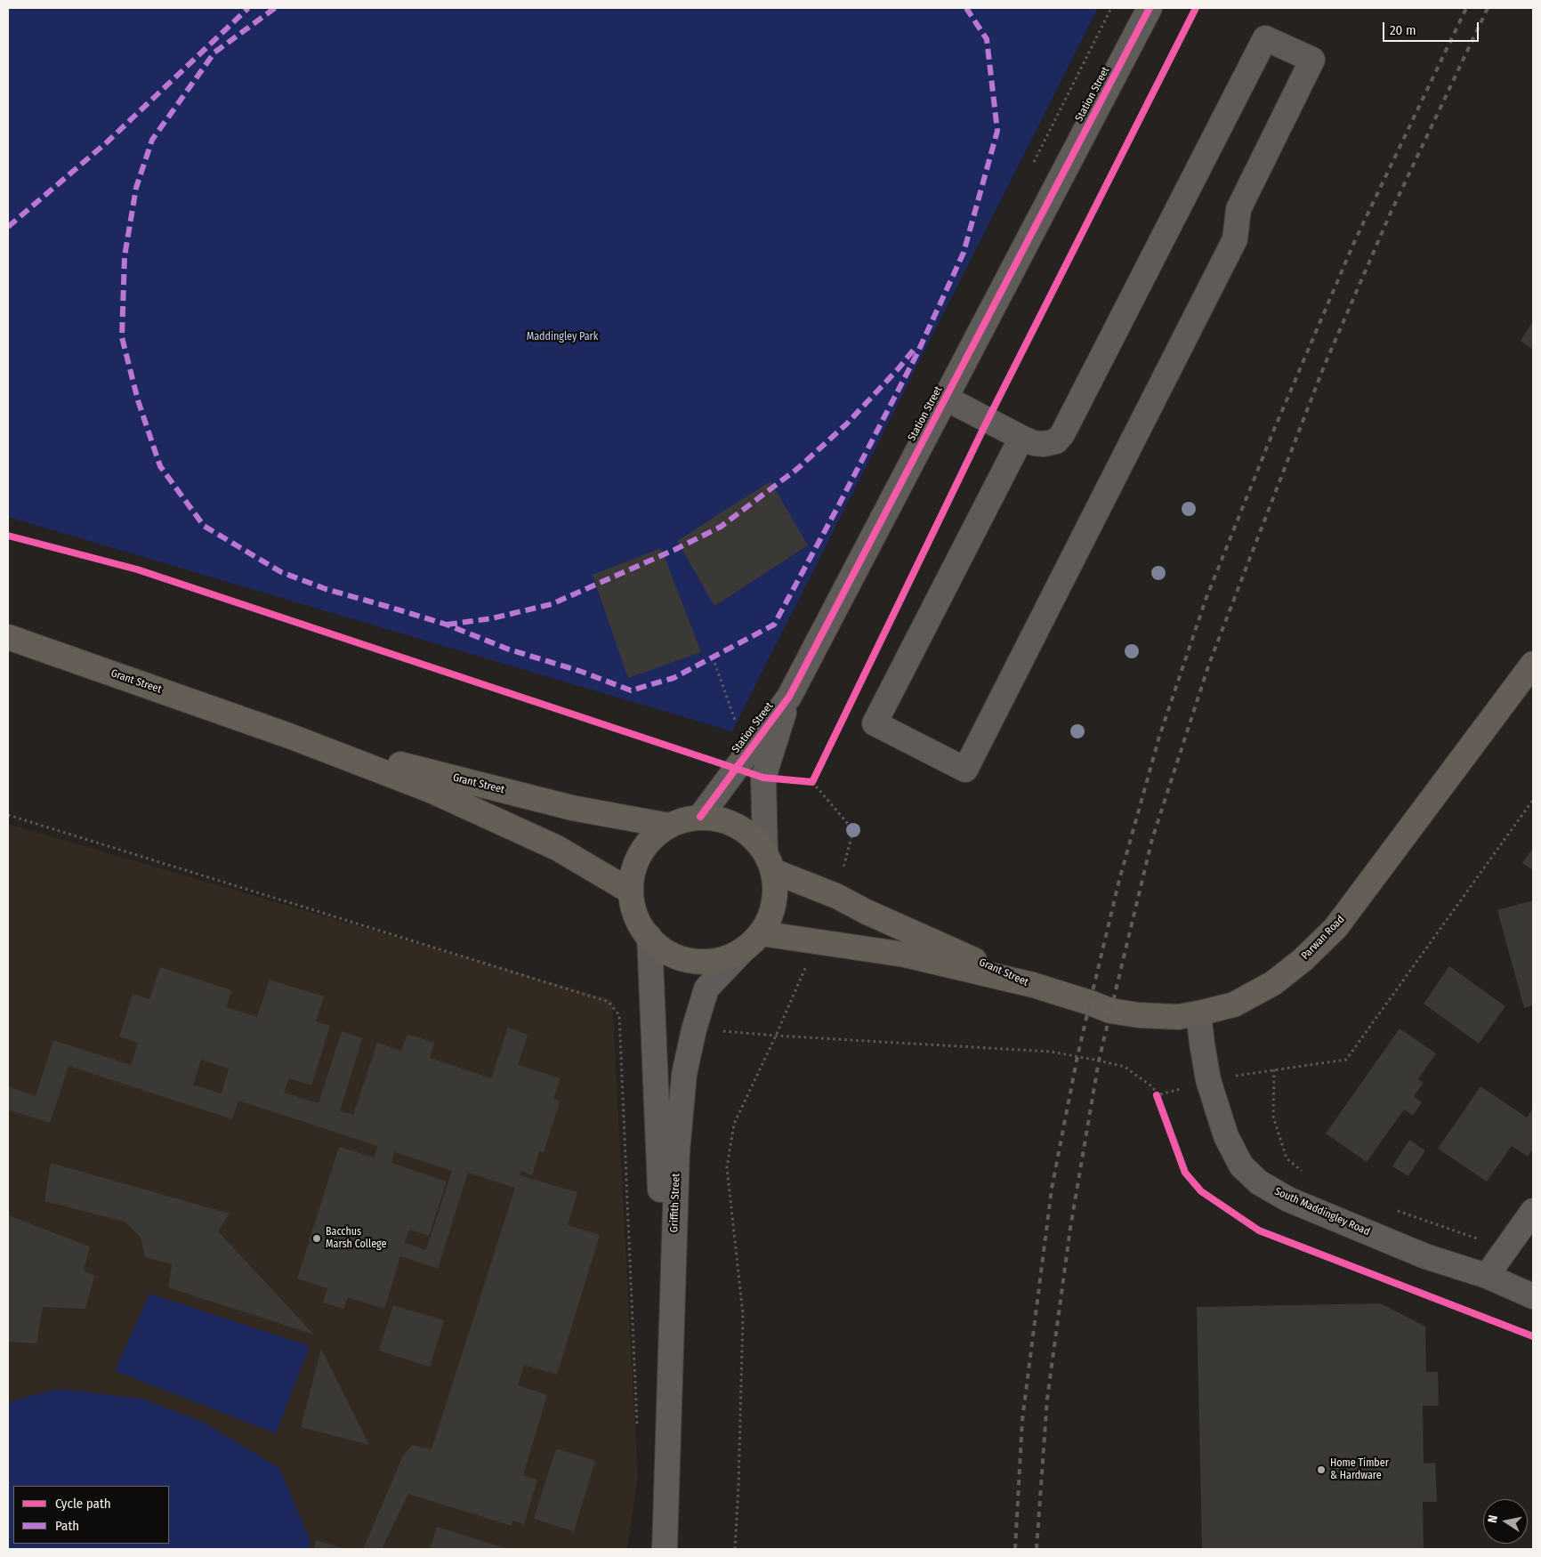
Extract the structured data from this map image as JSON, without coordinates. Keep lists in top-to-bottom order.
{
  "streets": {
    "main road": ["Grant Street", "Parwan Road"],
    "street": ["Station Street", "Griffith Street", "South Maddingley Road"]
  },
  "crossings": [
    ["Station Street", "Grant Street"],
    ["Station Street", "Griffith Street"],
    ["Grant Street", "Parwan Road"],
    ["Grant Street", "Griffith Street"],
    ["Parwan Road", "South Maddingley Road"]
  ],
  "parks": ["Maddingley Park"],
  "places": ["Bacchus Marsh College", "Home Timber & Hardware"],
  "legend": ["Cycle path", "Path"],
  "scale_bar": "20 m",
  "north": "left"
}
